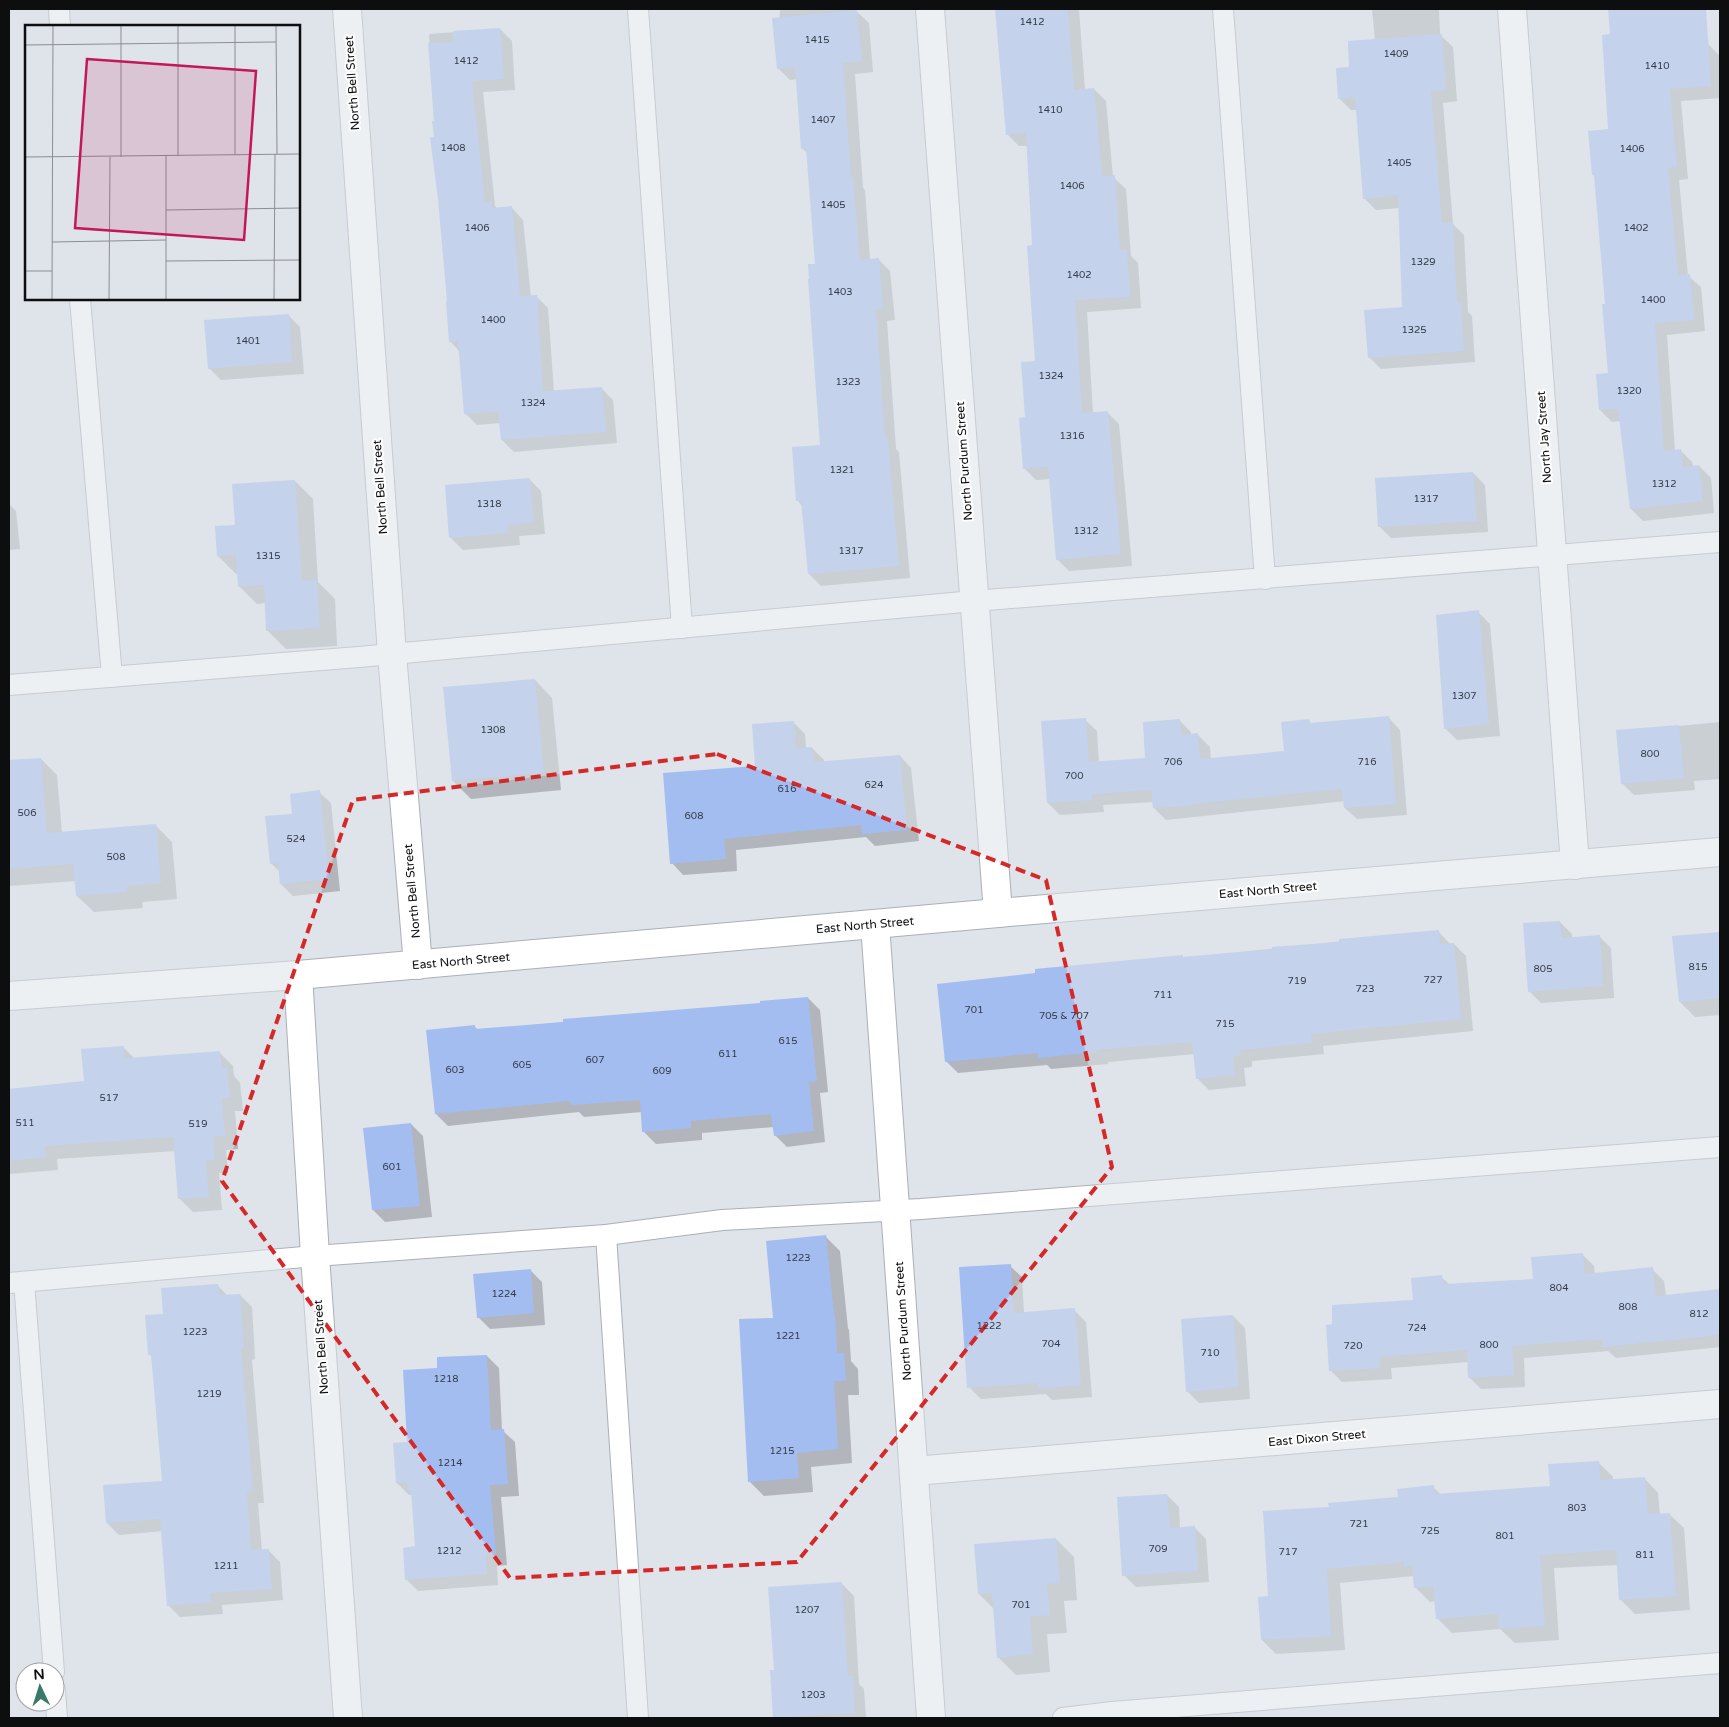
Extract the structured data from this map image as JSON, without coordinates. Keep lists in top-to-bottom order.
{
  "streets": {
    "street": [
      "North Bell Street",
      "North Jay Street",
      "North Purdum Street",
      "East North Street",
      "East Dixon Street"
    ]
  },
  "crossings": [
    ["North Bell Street", "East North Street"],
    ["North Jay Street", "East North Street"],
    ["North Purdum Street", "East North Street"],
    ["North Purdum Street", "East Dixon Street"]
  ],
  "house_numbers": [
    "1412",
    "1415",
    "1409",
    "1412",
    "1410",
    "1410",
    "1407",
    "1408",
    "1406",
    "1405",
    "1406",
    "1405",
    "1406",
    "1402",
    "1329",
    "1402",
    "1403",
    "1400",
    "1400",
    "1325",
    "1401",
    "1324",
    "1323",
    "1320",
    "1324",
    "1316",
    "1321",
    "1312",
    "1317",
    "1318",
    "1312",
    "1317",
    "1315",
    "1307",
    "1308",
    "800",
    "706",
    "716",
    "700",
    "624",
    "616",
    "506",
    "608",
    "524",
    "508",
    "815",
    "805",
    "727",
    "719",
    "723",
    "711",
    "701",
    "705 & 707",
    "715",
    "615",
    "611",
    "607",
    "605",
    "603",
    "609",
    "517",
    "511",
    "519",
    "601",
    "1223",
    "804",
    "1224",
    "808",
    "812",
    "1222",
    "724",
    "1223",
    "1221",
    "704",
    "800",
    "720",
    "710",
    "1218",
    "1219",
    "1215",
    "1214",
    "803",
    "721",
    "725",
    "801",
    "709",
    "1212",
    "717",
    "811",
    "1211",
    "701",
    "1207",
    "1203"
  ],
  "north": "top"
}
